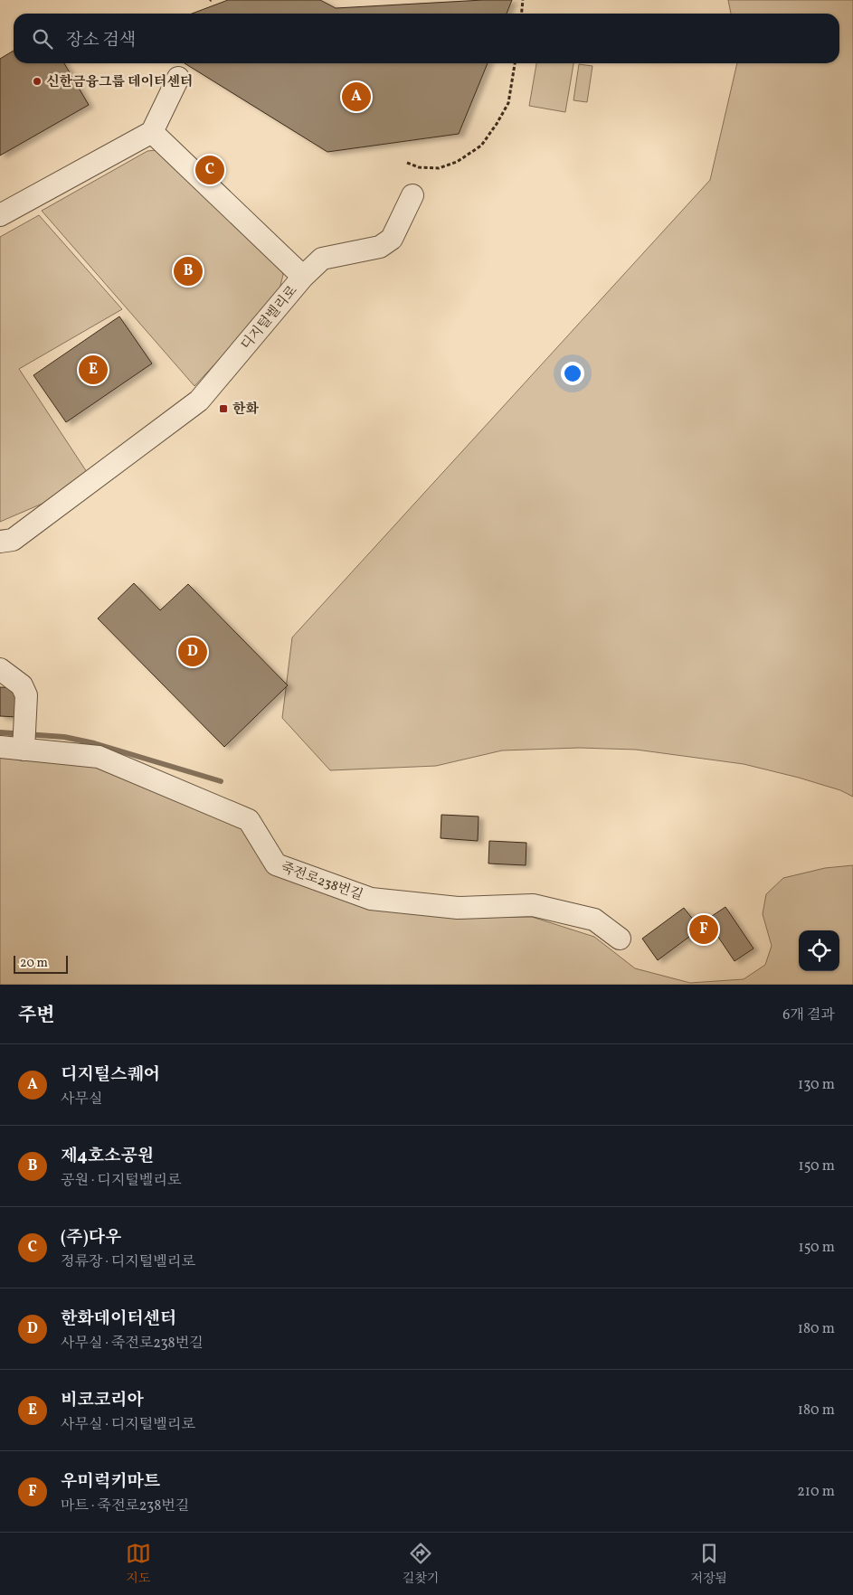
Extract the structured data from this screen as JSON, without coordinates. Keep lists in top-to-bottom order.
{
  "streets": {
    "street": ["디지털벨리로", "죽전로238번길"]
  },
  "places": {
    "other": ["신한금융그룹 데이터센터"],
    "transit": ["한화"]
  },
  "scale_bar": "20 m",
  "page": {
    "search": "장소 검색",
    "pins": [
      "A",
      "C",
      "B",
      "E",
      "D",
      "F"
    ],
    "scale": "20 m",
    "heading": ["주변", "6개 결과"],
    "list": [
      {
        "mark": "A",
        "name": "디지털스퀘어",
        "note": "사무실",
        "value": "130 m"
      },
      {
        "mark": "B",
        "name": "제4호소공원",
        "note": "공원 · 디지털벨리로",
        "value": "150 m"
      },
      {
        "mark": "C",
        "name": "(주)다우",
        "note": "정류장 · 디지털벨리로",
        "value": "150 m"
      },
      {
        "mark": "D",
        "name": "한화데이터센터",
        "note": "사무실 · 죽전로238번길",
        "value": "180 m"
      },
      {
        "mark": "E",
        "name": "비코코리아",
        "note": "사무실 · 디지털벨리로",
        "value": "180 m"
      },
      {
        "mark": "F",
        "name": "우미럭키마트",
        "note": "마트 · 죽전로238번길",
        "value": "210 m"
      }
    ],
    "nav": ["지도", "길찾기", "저장됨"]
  }
}
